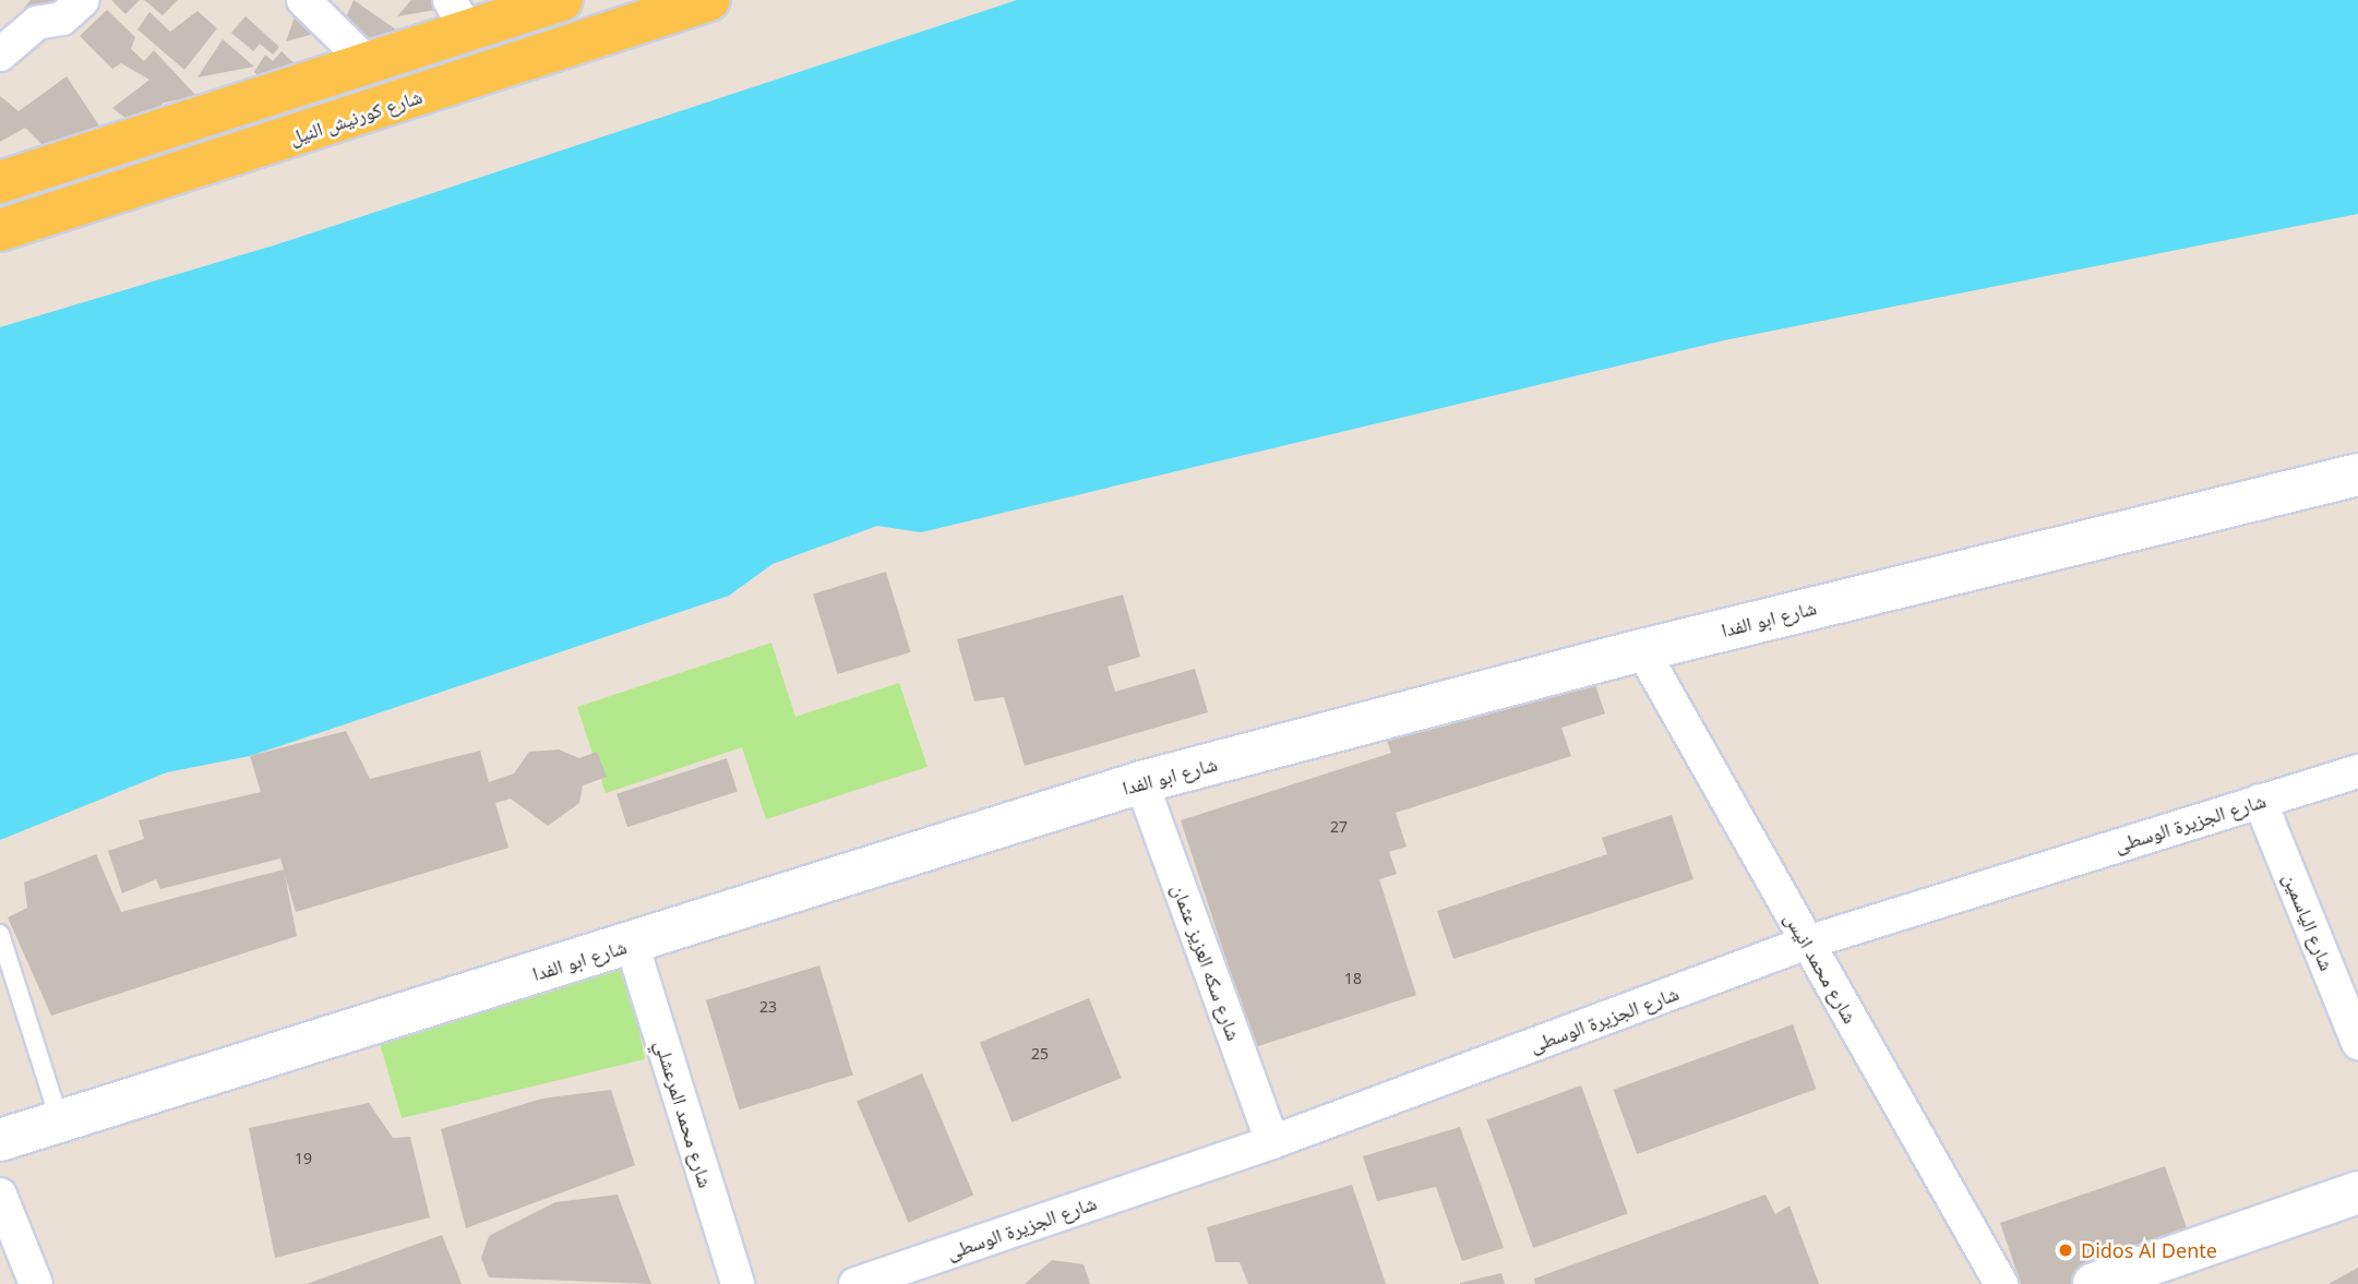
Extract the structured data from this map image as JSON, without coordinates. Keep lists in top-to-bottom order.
{
  "streets": {
    "main road": ["شارع كورنيش النيل"],
    "street": [
      "شارع ابو الفدا",
      "شارع الجزيرة الوسطى",
      "شارع الياسمين",
      "شارع سكه العزيز عثمان",
      "شارع محمد انيس",
      "شارع محمد المرعشلي"
    ]
  },
  "crossings": [
    ["شارع ابو الفدا", "شارع سكه العزيز عثمان"],
    ["شارع ابو الفدا", "شارع محمد انيس"],
    ["شارع ابو الفدا", "شارع محمد المرعشلي"],
    ["شارع الجزيرة الوسطى", "شارع الياسمين"],
    ["شارع الجزيرة الوسطى", "شارع سكه العزيز عثمان"],
    ["شارع الجزيرة الوسطى", "شارع محمد انيس"]
  ],
  "places": ["Didos Al Dente"],
  "house_numbers": [
    "27",
    "18",
    "23",
    "25",
    "19"
  ]
}
